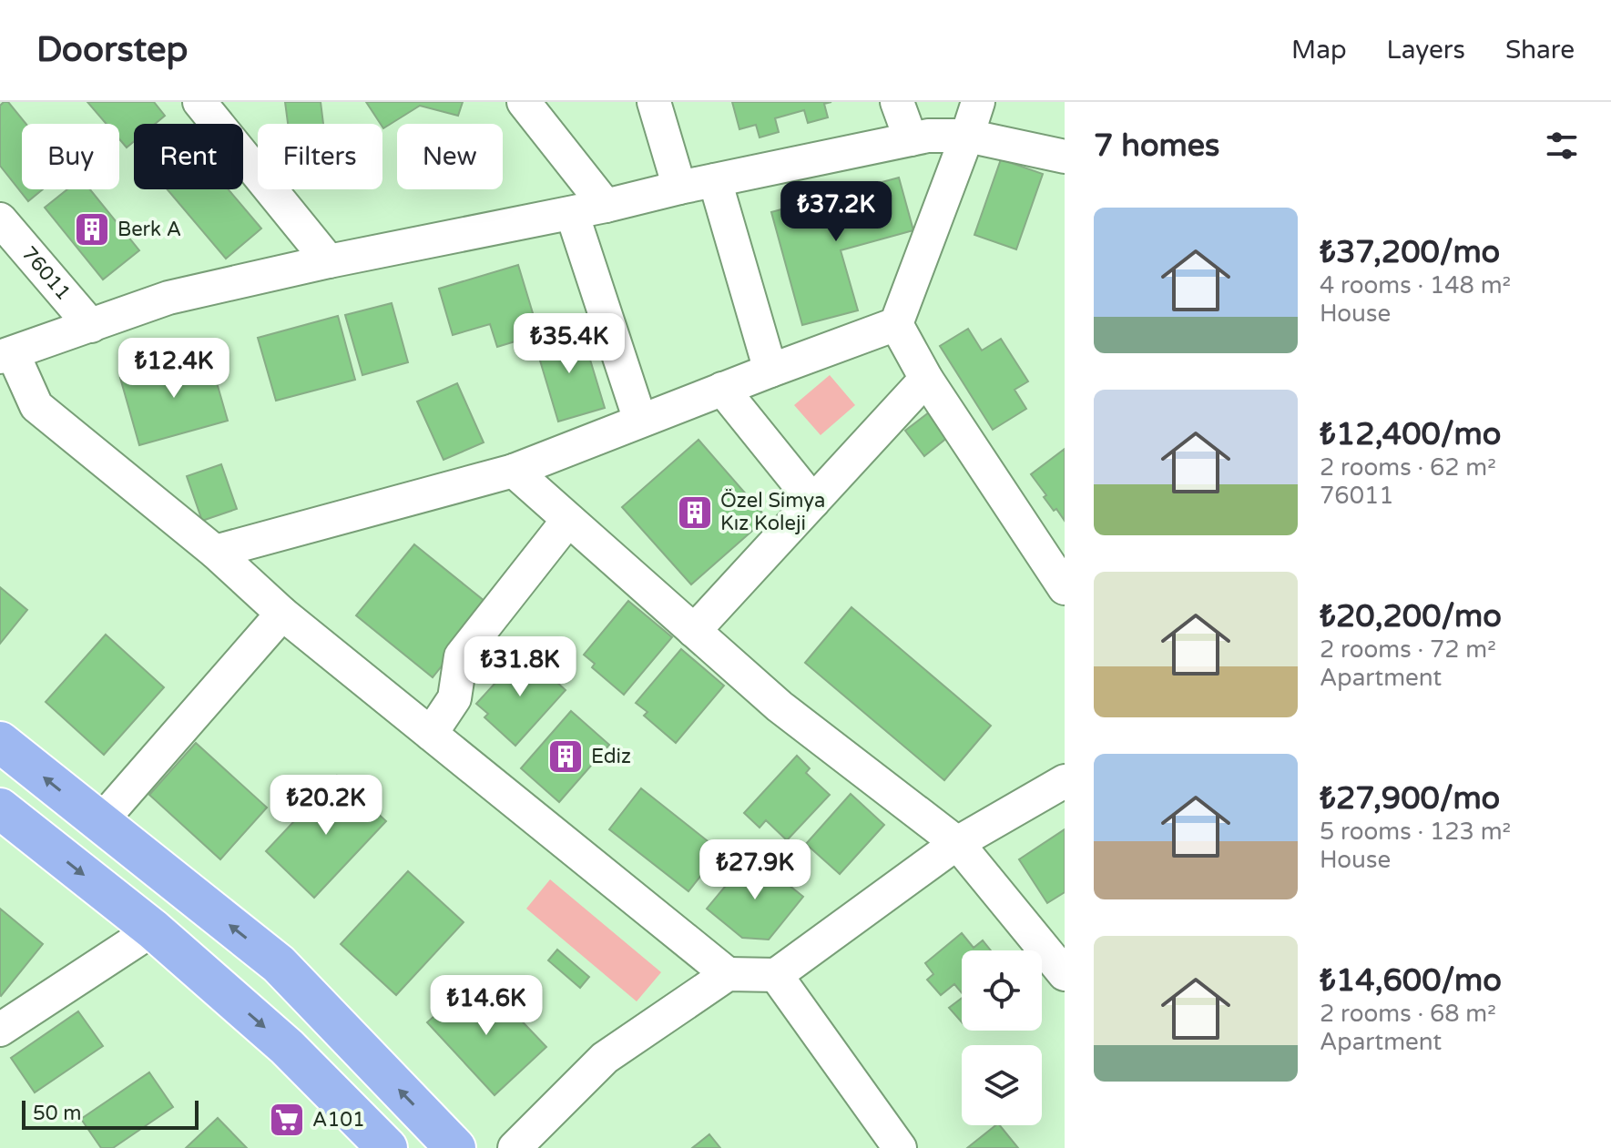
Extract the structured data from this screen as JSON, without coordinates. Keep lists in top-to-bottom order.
{
  "streets": {
    "street": ["76011"]
  },
  "places": {
    "building": ["Berk A", "Özel Simya Kız Koleji", "Ediz"],
    "supermarket": ["A101"]
  },
  "scale_bar": "50 m",
  "page": {
    "header": "Doorstep",
    "nav": ["Map", "Layers", "Share"],
    "heading": "7 homes",
    "chip": [
      "Buy",
      "Rent",
      "Filters",
      "New"
    ],
    "price": [
      "₺37.2K",
      "₺35.4K",
      "₺12.4K",
      "₺31.8K",
      "₺20.2K",
      "₺27.9K",
      "₺14.6K"
    ],
    "list": [
      {
        "name": "₺37,200/mo",
        "note": "4 rooms · 148 m² · House"
      },
      {
        "name": "₺12,400/mo",
        "note": "2 rooms · 62 m² · 76011"
      },
      {
        "name": "₺20,200/mo",
        "note": "2 rooms · 72 m² · Apartment"
      },
      {
        "name": "₺27,900/mo",
        "note": "5 rooms · 123 m² · House"
      },
      {
        "name": "₺14,600/mo",
        "note": "2 rooms · 68 m² · Apartment"
      }
    ],
    "scale": "50 m"
  }
}
